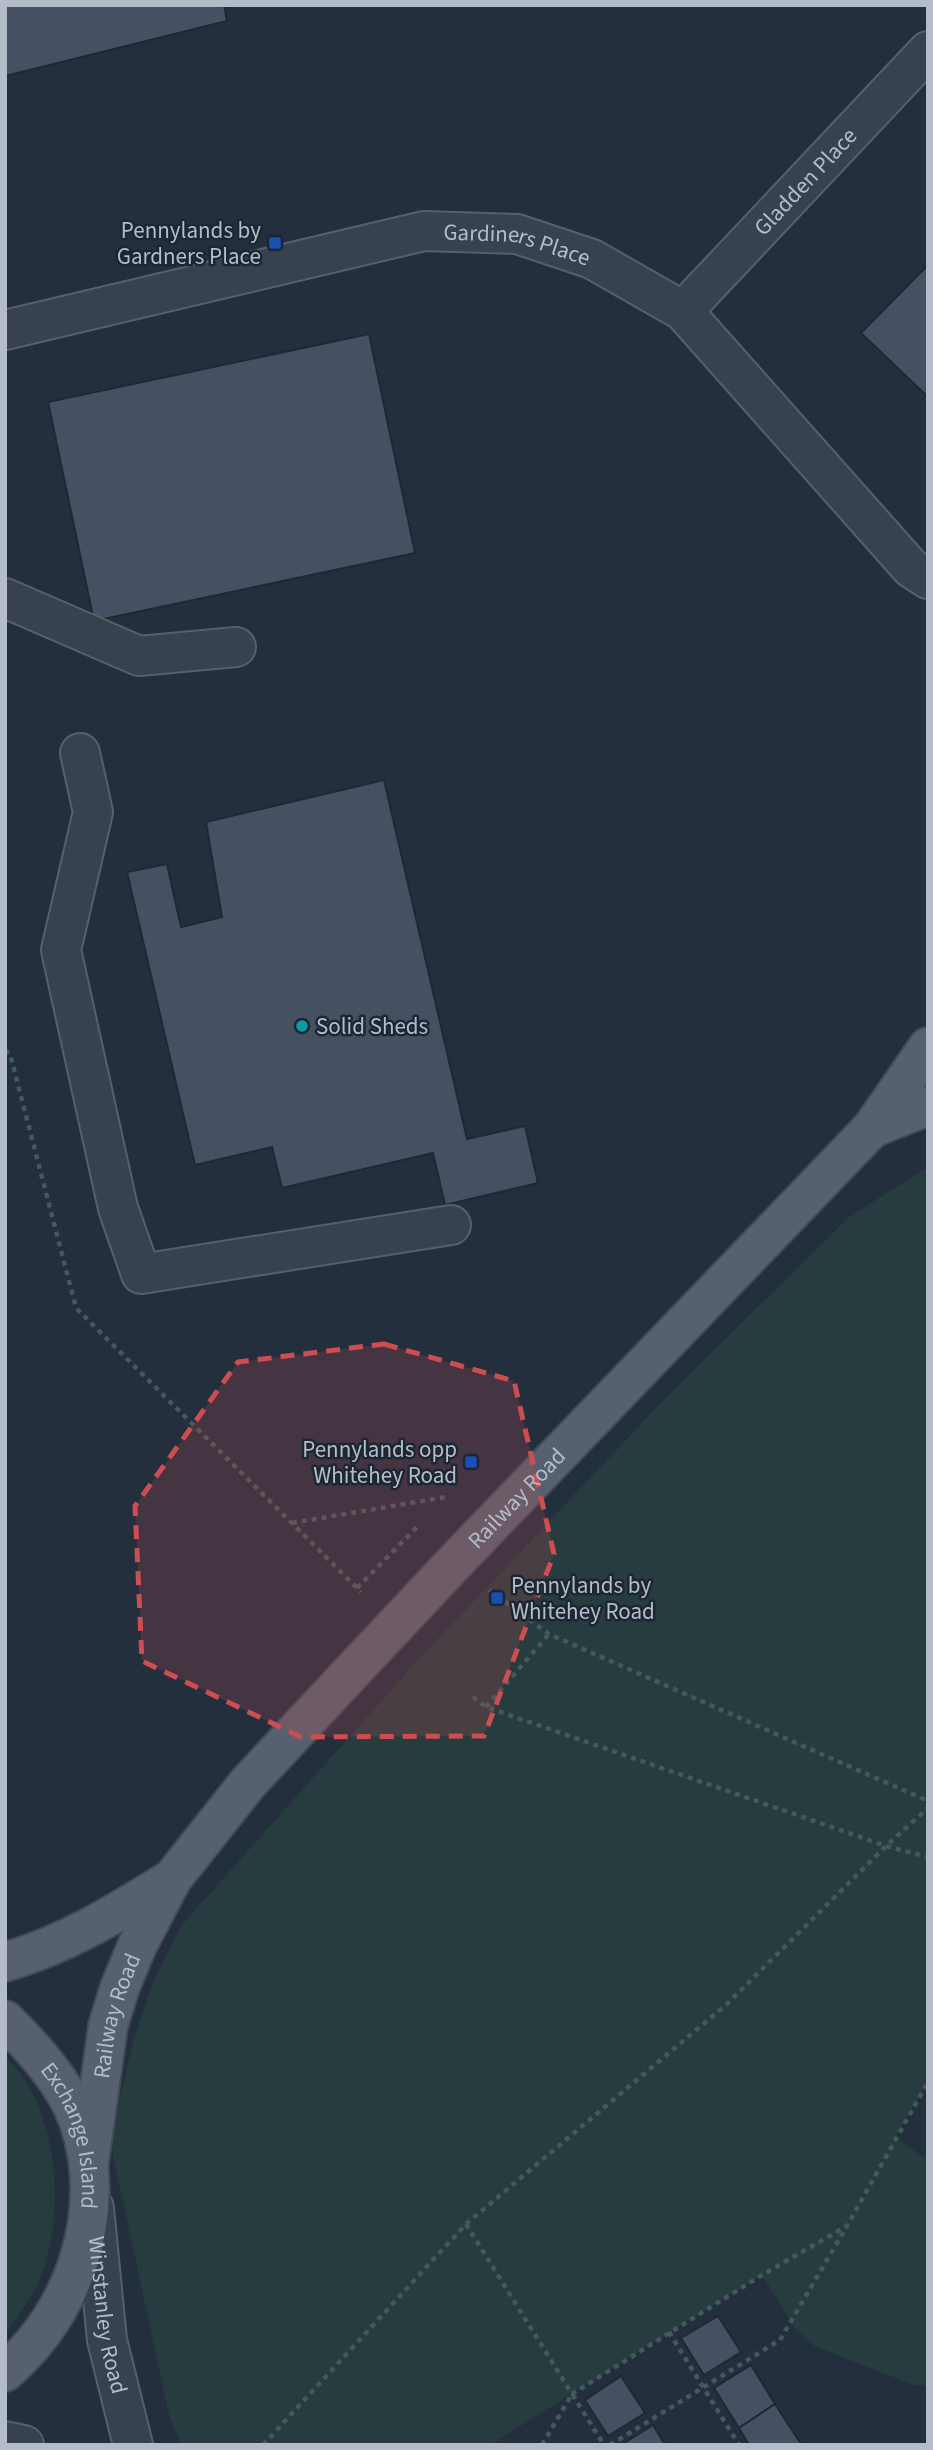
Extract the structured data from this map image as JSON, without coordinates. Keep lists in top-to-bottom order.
{
  "streets": {
    "main road": ["Railway Road", "Exchange Island"],
    "street": ["Gladden Place", "Gardiners Place", "Winstanley Road"]
  },
  "crossings": [
    ["Gladden Place", "Gardiners Place"],
    ["Railway Road", "Exchange Island"],
    ["Railway Road", "Winstanley Road"],
    ["Exchange Island", "Winstanley Road"]
  ],
  "places": {
    "transit": ["Pennylands by Gardners Place", "Pennylands opp Whitehey Road", "Pennylands by Whitehey Road"],
    "other": ["Solid Sheds"]
  }
}
